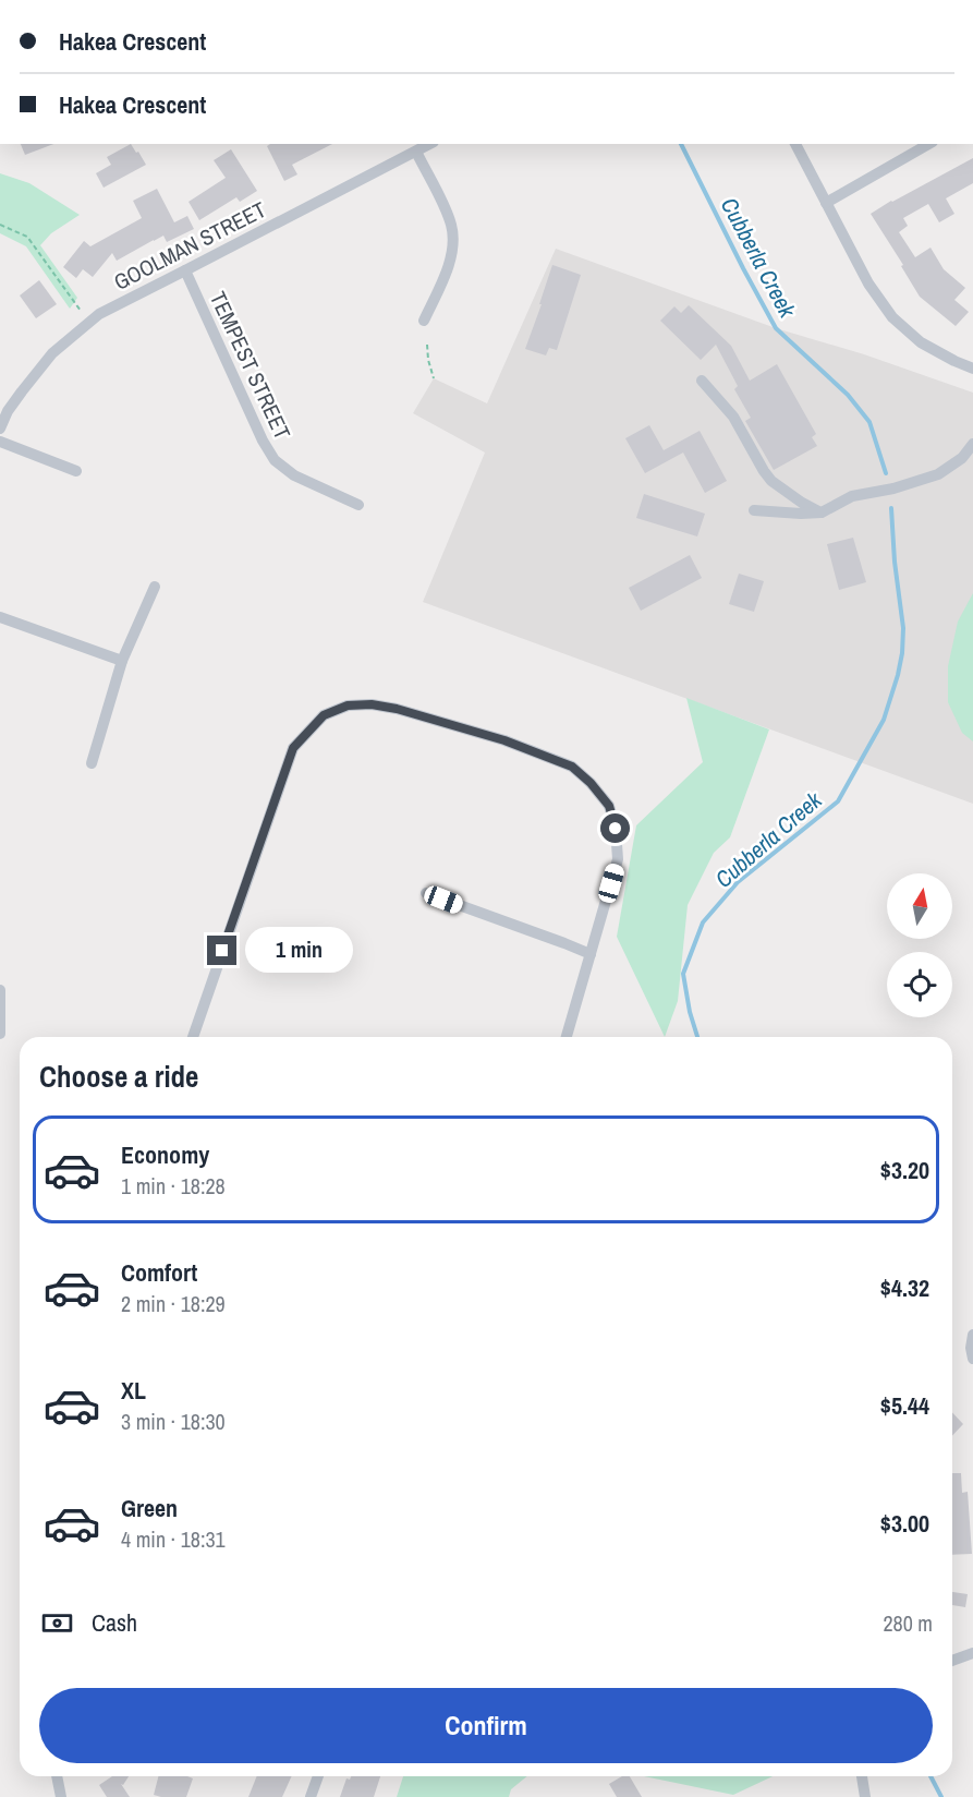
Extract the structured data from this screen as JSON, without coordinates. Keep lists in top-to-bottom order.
{
  "streets": {
    "street": ["GOOLMAN STREET", "TEMPEST STREET"]
  },
  "crossings": [
    ["GOOLMAN STREET", "TEMPEST STREET"]
  ],
  "water": ["Cubberla Creek"],
  "north": "top",
  "page": {
    "banner": ["Hakea Crescent", "Hakea Crescent"],
    "bubble": "1 min",
    "heading": "Choose a ride",
    "list": [
      {
        "name": "Economy",
        "note": "1 min · 18:28",
        "value": "$3.20"
      },
      {
        "name": "Comfort",
        "note": "2 min · 18:29",
        "value": "$4.32"
      },
      {
        "name": "XL",
        "note": "3 min · 18:30",
        "value": "$5.44"
      },
      {
        "name": "Green",
        "note": "4 min · 18:31",
        "value": "$3.00"
      }
    ],
    "pay": ["Cash", "280 m"],
    "buttons": "Confirm"
  }
}
